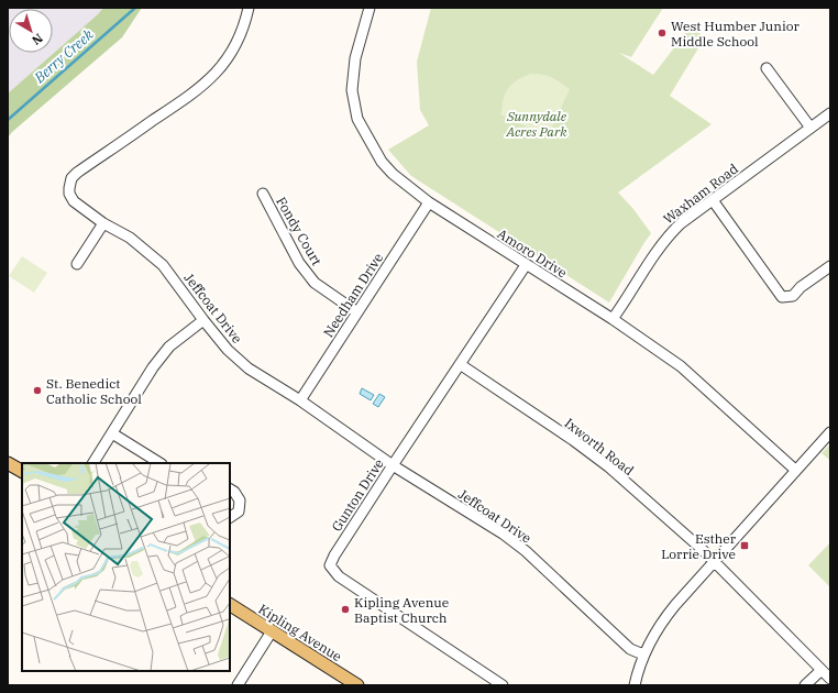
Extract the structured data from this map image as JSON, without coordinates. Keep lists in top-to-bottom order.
{
  "streets": {
    "main road": ["Kipling Avenue"],
    "street": [
      "Waxham Road",
      "Fondy Court",
      "Amoro Drive",
      "Needham Drive",
      "Jeffcoat Drive",
      "Ixworth Road",
      "Gunton Drive"
    ]
  },
  "crossings": [
    ["Waxham Road", "Amoro Drive"],
    ["Fondy Court", "Needham Drive"],
    ["Amoro Drive", "Needham Drive"],
    ["Amoro Drive", "Gunton Drive"],
    ["Needham Drive", "Jeffcoat Drive"],
    ["Jeffcoat Drive", "Gunton Drive"],
    ["Ixworth Road", "Gunton Drive"]
  ],
  "water": ["Berry Creek"],
  "parks": ["Sunnydale Acres Park"],
  "places": {
    "other": ["West Humber Junior Middle School", "St. Benedict Catholic School", "Kipling Avenue Baptist Church"],
    "transit": ["Esther Lorrie Drive"]
  },
  "north": "bottom right"
}
